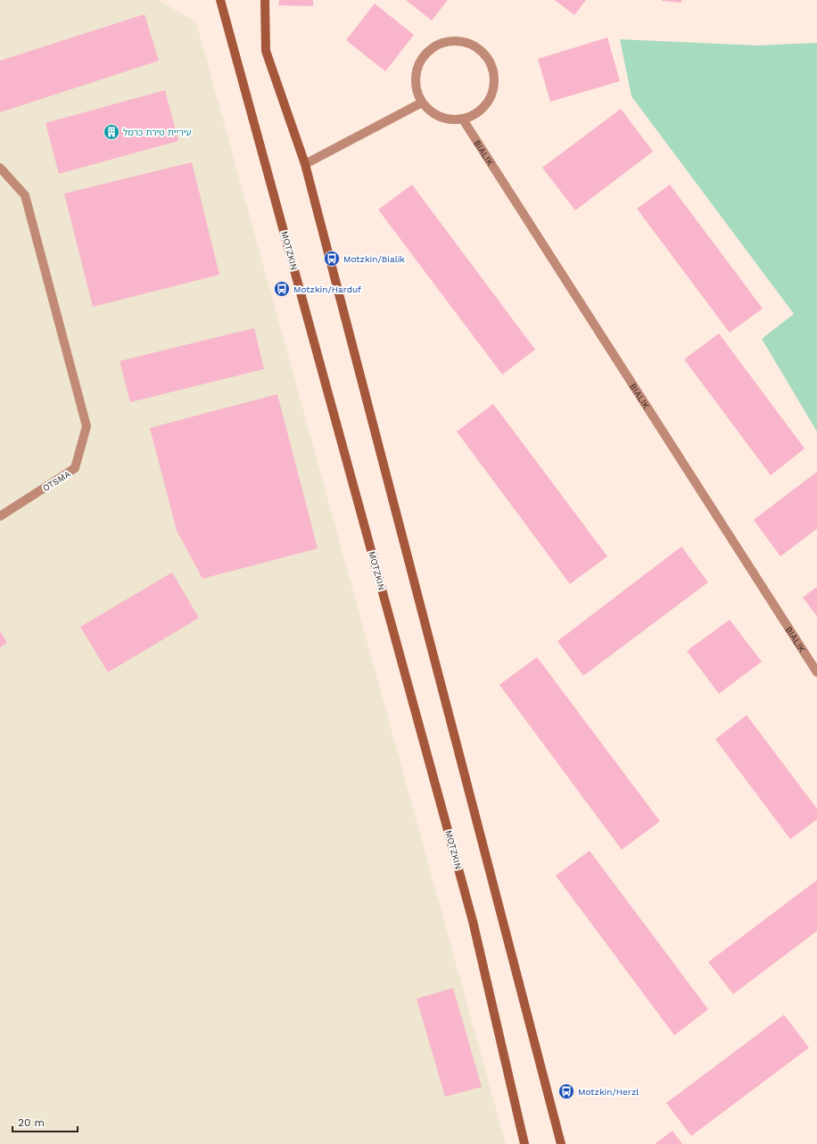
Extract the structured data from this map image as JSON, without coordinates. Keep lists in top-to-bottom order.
{
  "streets": {
    "street": ["BIALIK", "MOTZKIN", "OTSMA"]
  },
  "places": {
    "building": ["עיריית טירת כרמל"],
    "bus stop": ["Motzkin/Bialik", "Motzkin/Harduf", "Motzkin/Herzl"]
  },
  "scale_bar": "20 m"
}
